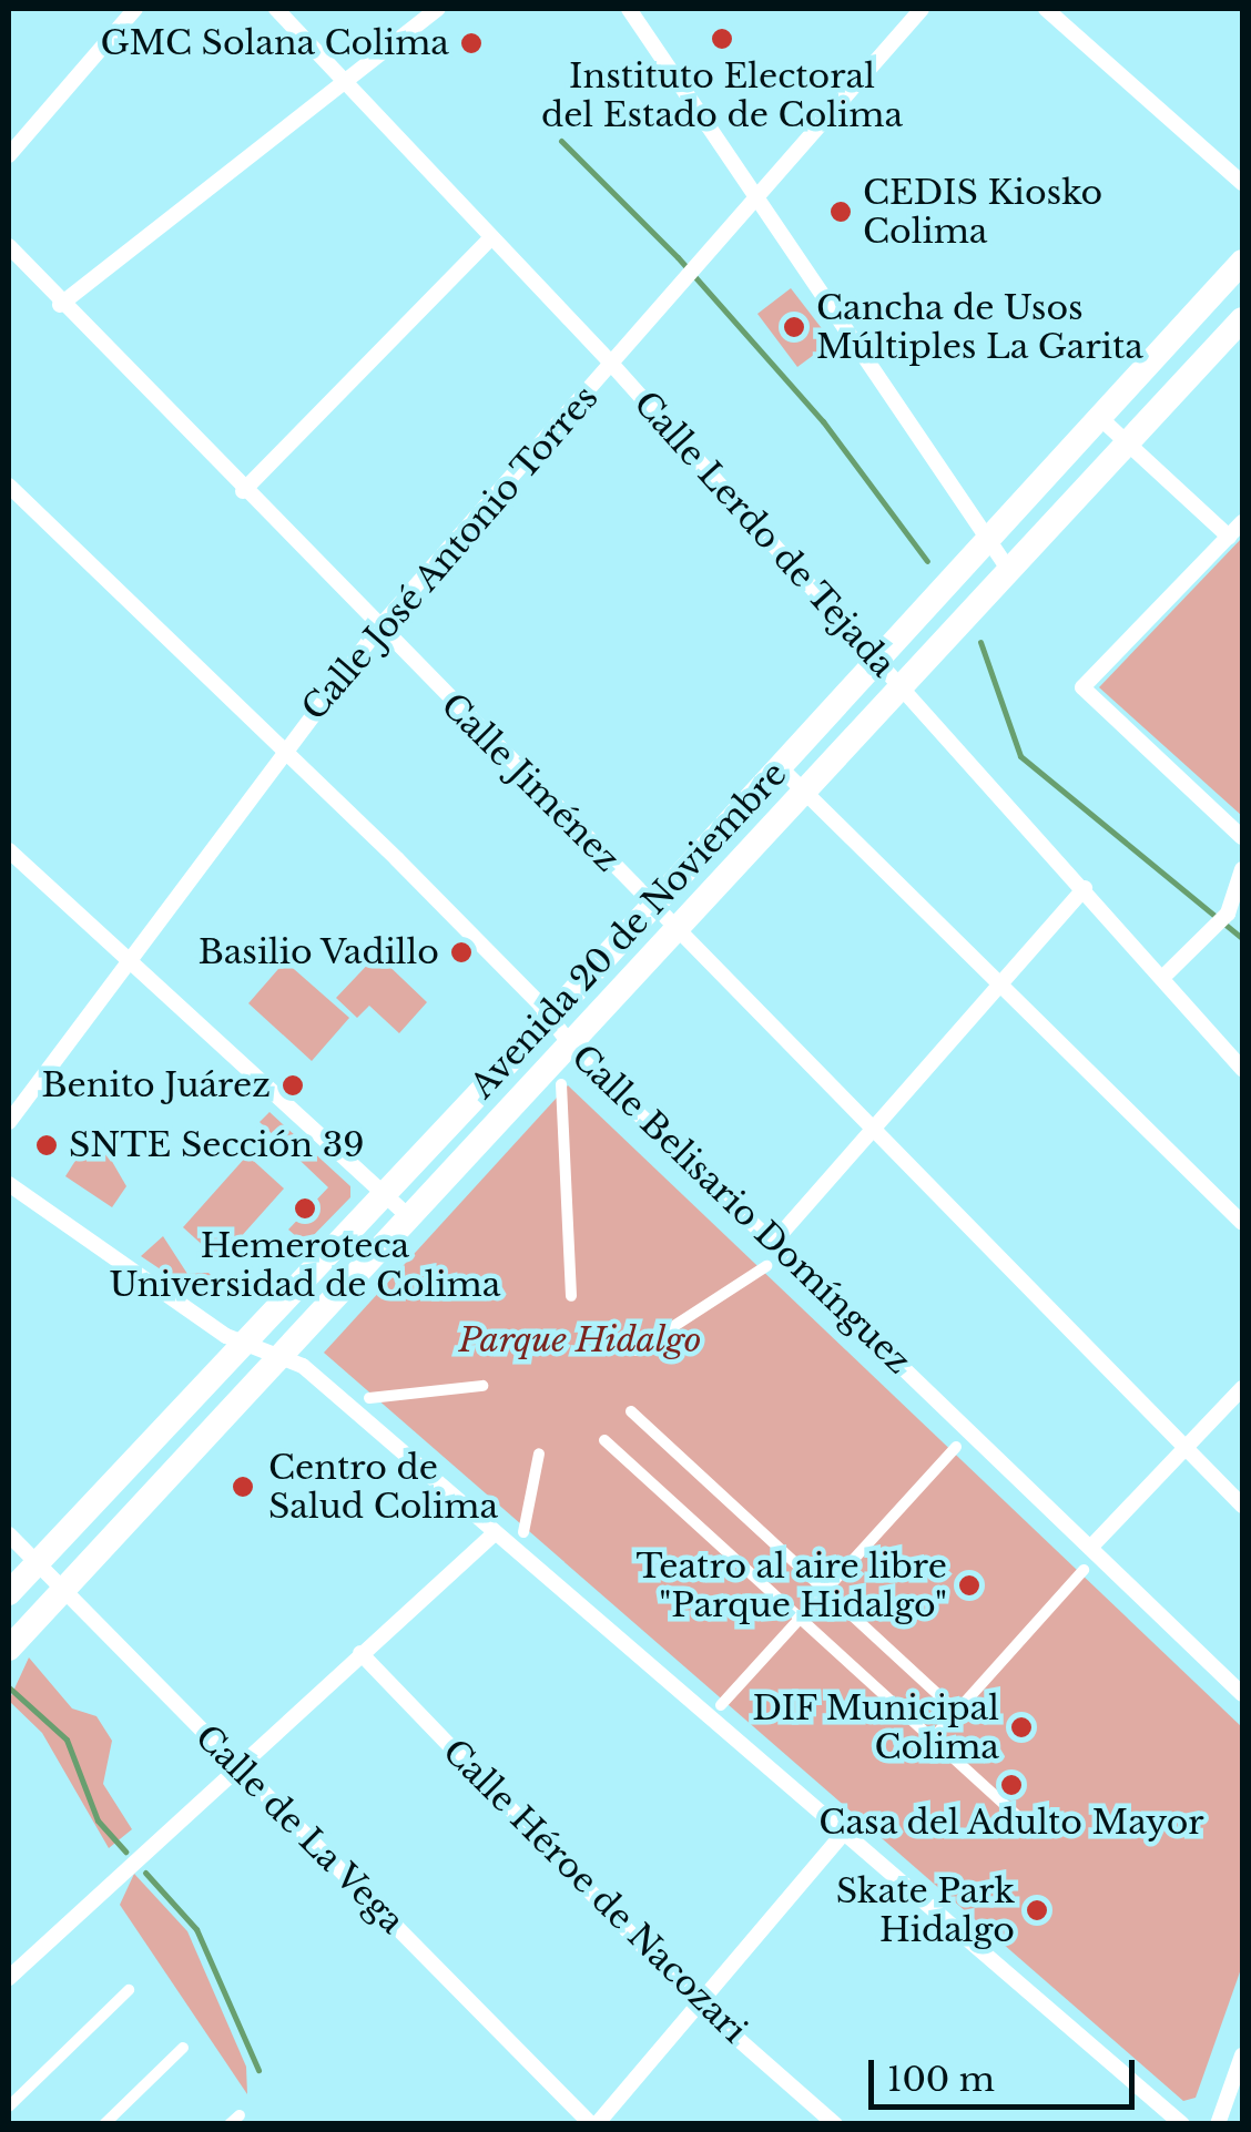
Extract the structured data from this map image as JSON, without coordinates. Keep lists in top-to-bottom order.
{
  "streets": {
    "main road": ["Avenida 20 de Noviembre"],
    "street": [
      "Calle Lerdo de Tejada",
      "Calle José Antonio Torres",
      "Calle Jiménez",
      "Calle Belisario Domínguez",
      "Calle de La Vega",
      "Calle Héroe de Nacozari"
    ]
  },
  "crossings": [
    ["Calle Lerdo de Tejada", "Calle José Antonio Torres"],
    ["Calle Lerdo de Tejada", "Avenida 20 de Noviembre"],
    ["Calle José Antonio Torres", "Calle Jiménez"],
    ["Calle José Antonio Torres", "Calle Belisario Domínguez"],
    ["Calle Jiménez", "Avenida 20 de Noviembre"],
    ["Avenida 20 de Noviembre", "Calle Belisario Domínguez"],
    ["Avenida 20 de Noviembre", "Calle de La Vega"]
  ],
  "parks": ["Parque Hidalgo"],
  "places": [
    "Instituto Electoral del Estado de Colima",
    "GMC Solana Colima",
    "CEDIS Kiosko Colima",
    "Cancha de Usos Múltiples La Garita",
    "Basilio Vadillo",
    "Benito Juárez",
    "SNTE Sección 39",
    "Hemeroteca Universidad de Colima",
    "Centro de Salud Colima",
    "Teatro al aire libre \"Parque Hidalgo\"",
    "DIF Municipal Colima",
    "Casa del Adulto Mayor",
    "Skate Park Hidalgo"
  ],
  "scale_bar": "100 m"
}
